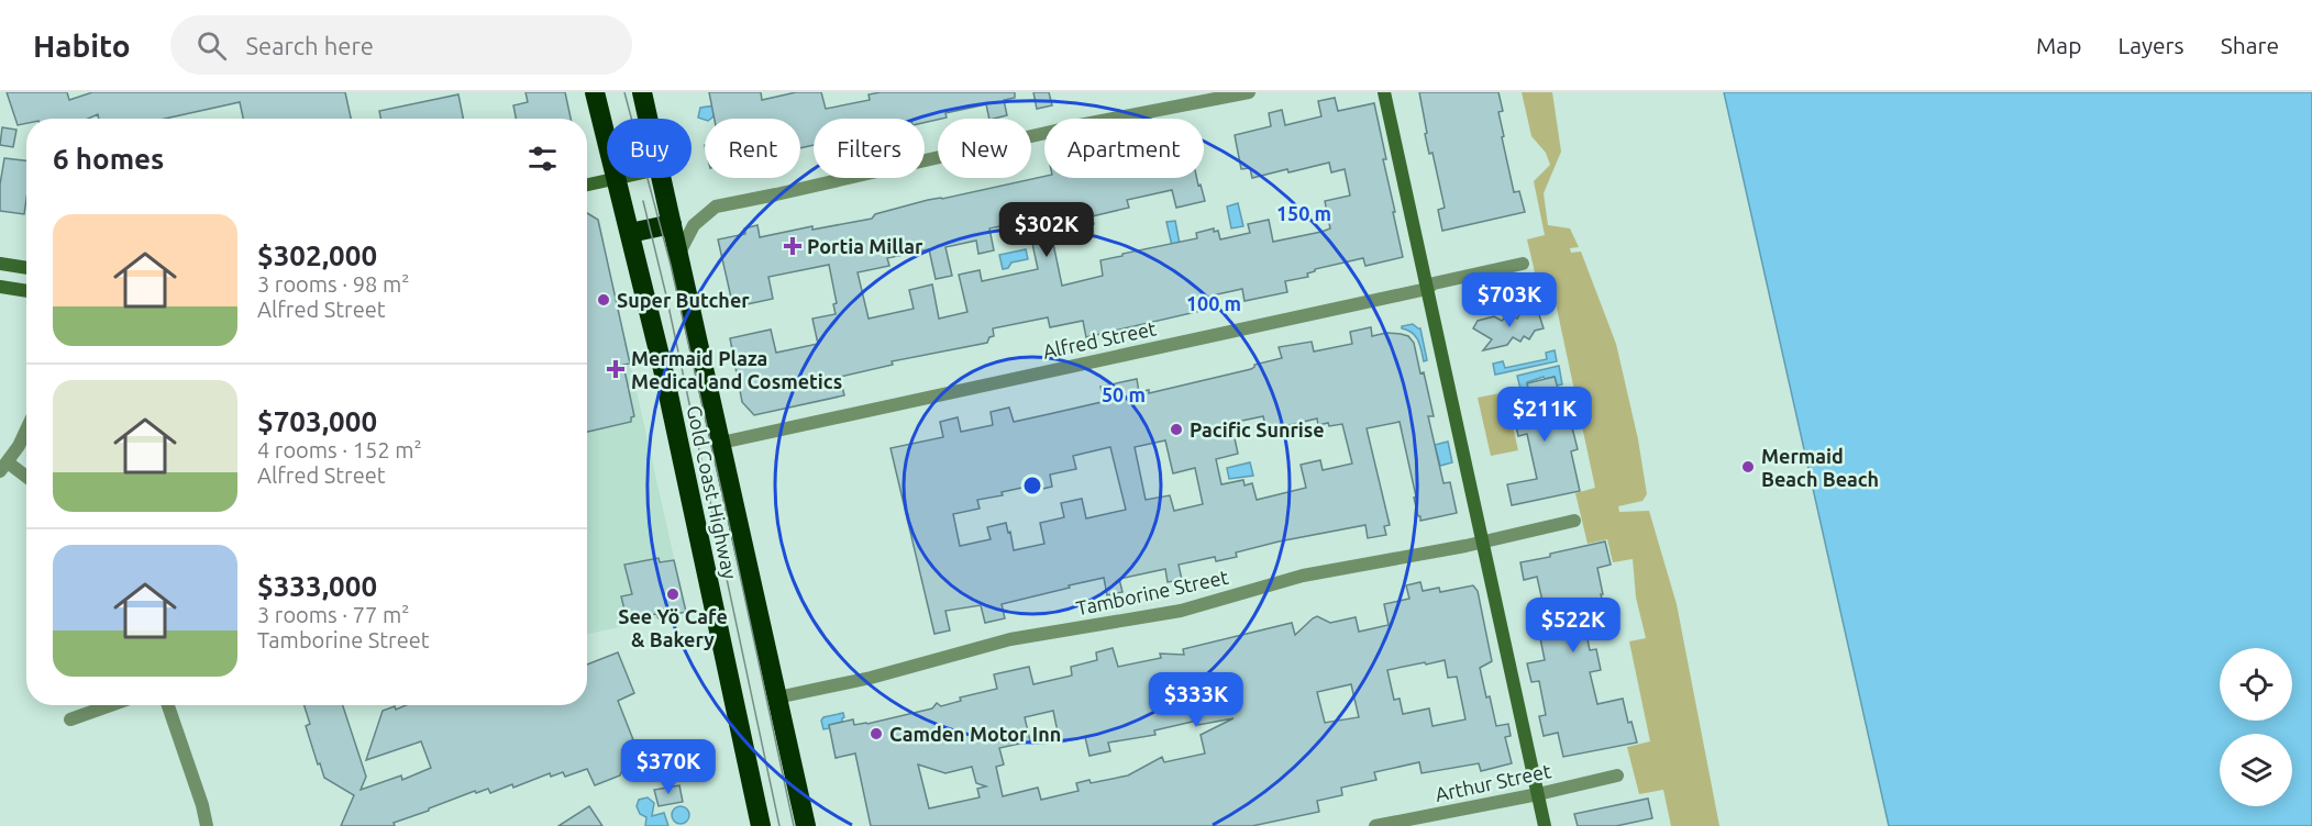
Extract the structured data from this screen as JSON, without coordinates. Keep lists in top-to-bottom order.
{
  "streets": {
    "highway": ["Gold Coast Highway"],
    "street": ["Alfred Street", "Tamborine Street", "Arthur Street"]
  },
  "crossings": [
    ["Alfred Street", "Gold Coast Highway"],
    ["Gold Coast Highway", "Tamborine Street"]
  ],
  "places": {
    "health": ["Portia Millar", "Mermaid Plaza Medical and Cosmetics"],
    "other": [
      "Super Butcher",
      "Pacific Sunrise",
      "Mermaid Beach Beach",
      "See Yö Cafe & Bakery",
      "Camden Motor Inn"
    ]
  },
  "page": {
    "header": "Habito",
    "search": "Search here",
    "nav": ["Map", "Layers", "Share"],
    "chip": [
      "Buy",
      "Rent",
      "Filters",
      "New",
      "Apartment"
    ],
    "heading": "6 homes",
    "list": [
      {
        "name": "$302,000",
        "note": "3 rooms · 98 m² · Alfred Street"
      },
      {
        "name": "$703,000",
        "note": "4 rooms · 152 m² · Alfred Street"
      },
      {
        "name": "$333,000",
        "note": "3 rooms · 77 m² · Tamborine Street"
      }
    ],
    "price": [
      "$302K",
      "$703K",
      "$211K",
      "$522K",
      "$333K",
      "$370K"
    ]
  },
  "rings": ["150 m", "100 m", "50 m"]
}
